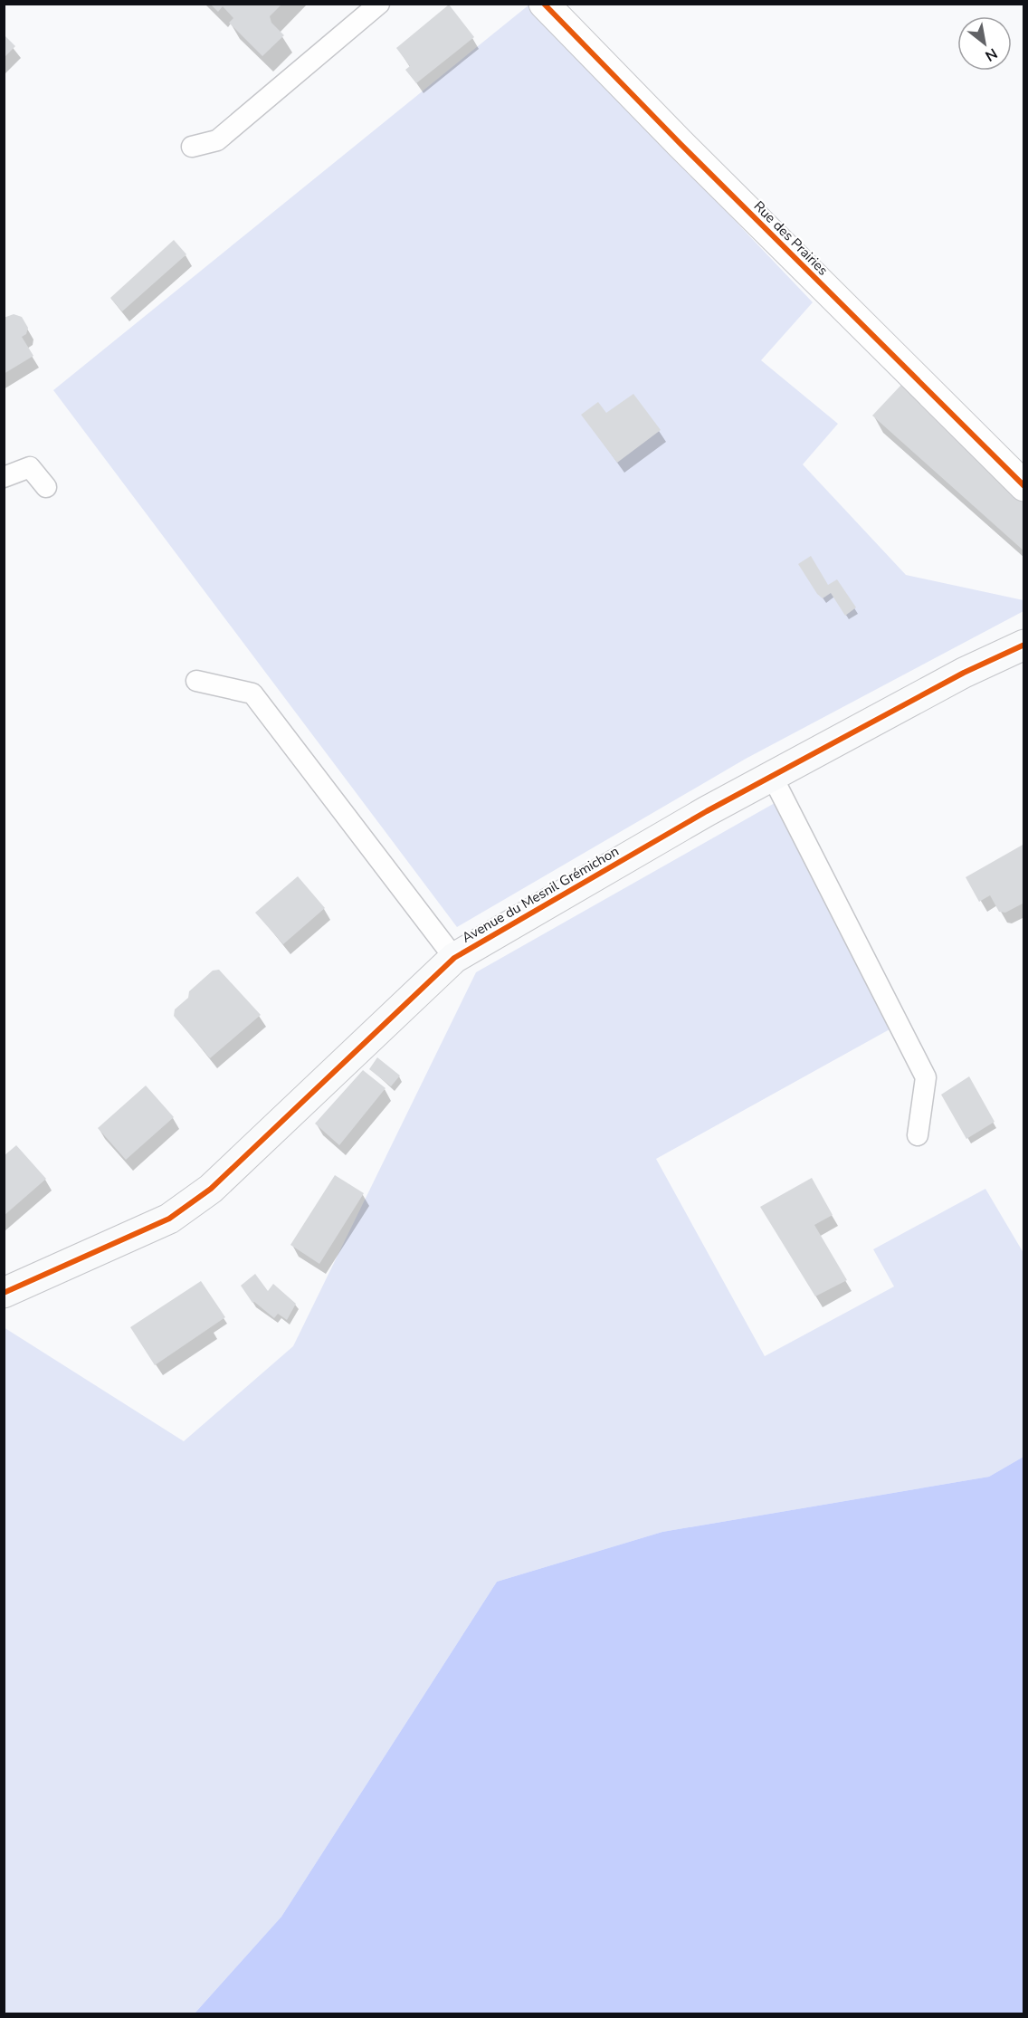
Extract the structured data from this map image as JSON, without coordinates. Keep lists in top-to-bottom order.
{
  "streets": {
    "street": ["Rue des Prairies", "Avenue du Mesnil Grémichon"]
  },
  "north": "bottom right"
}
